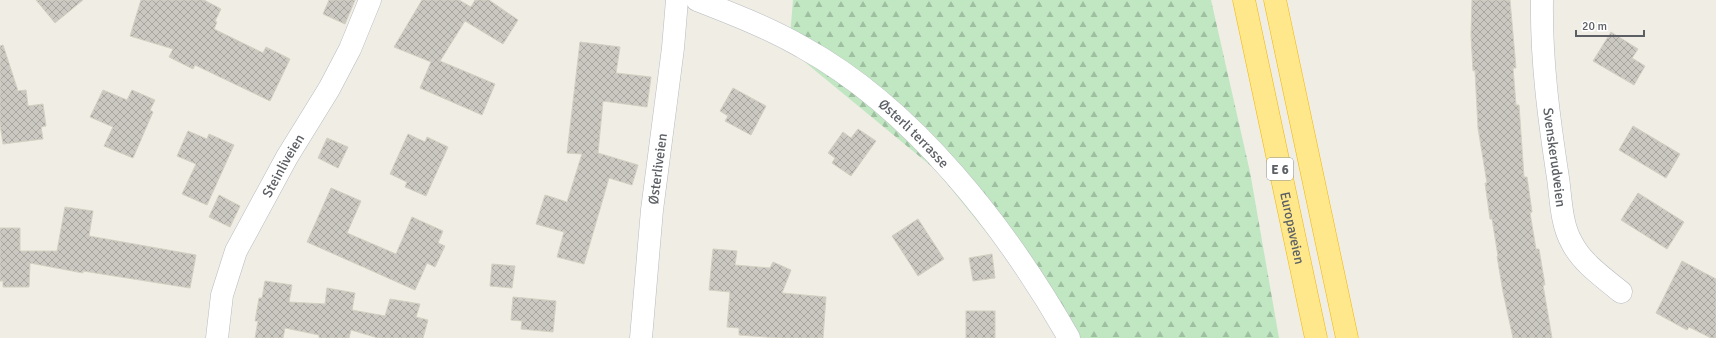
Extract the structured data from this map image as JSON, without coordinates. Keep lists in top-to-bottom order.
{
  "streets": {
    "highway": ["E 6", "Europaveien"],
    "street": [
      "Østerli terrasse",
      "Svenskerudveien",
      "Steinliveien",
      "Østerliveien"
    ]
  },
  "scale_bar": "20 m"
}
